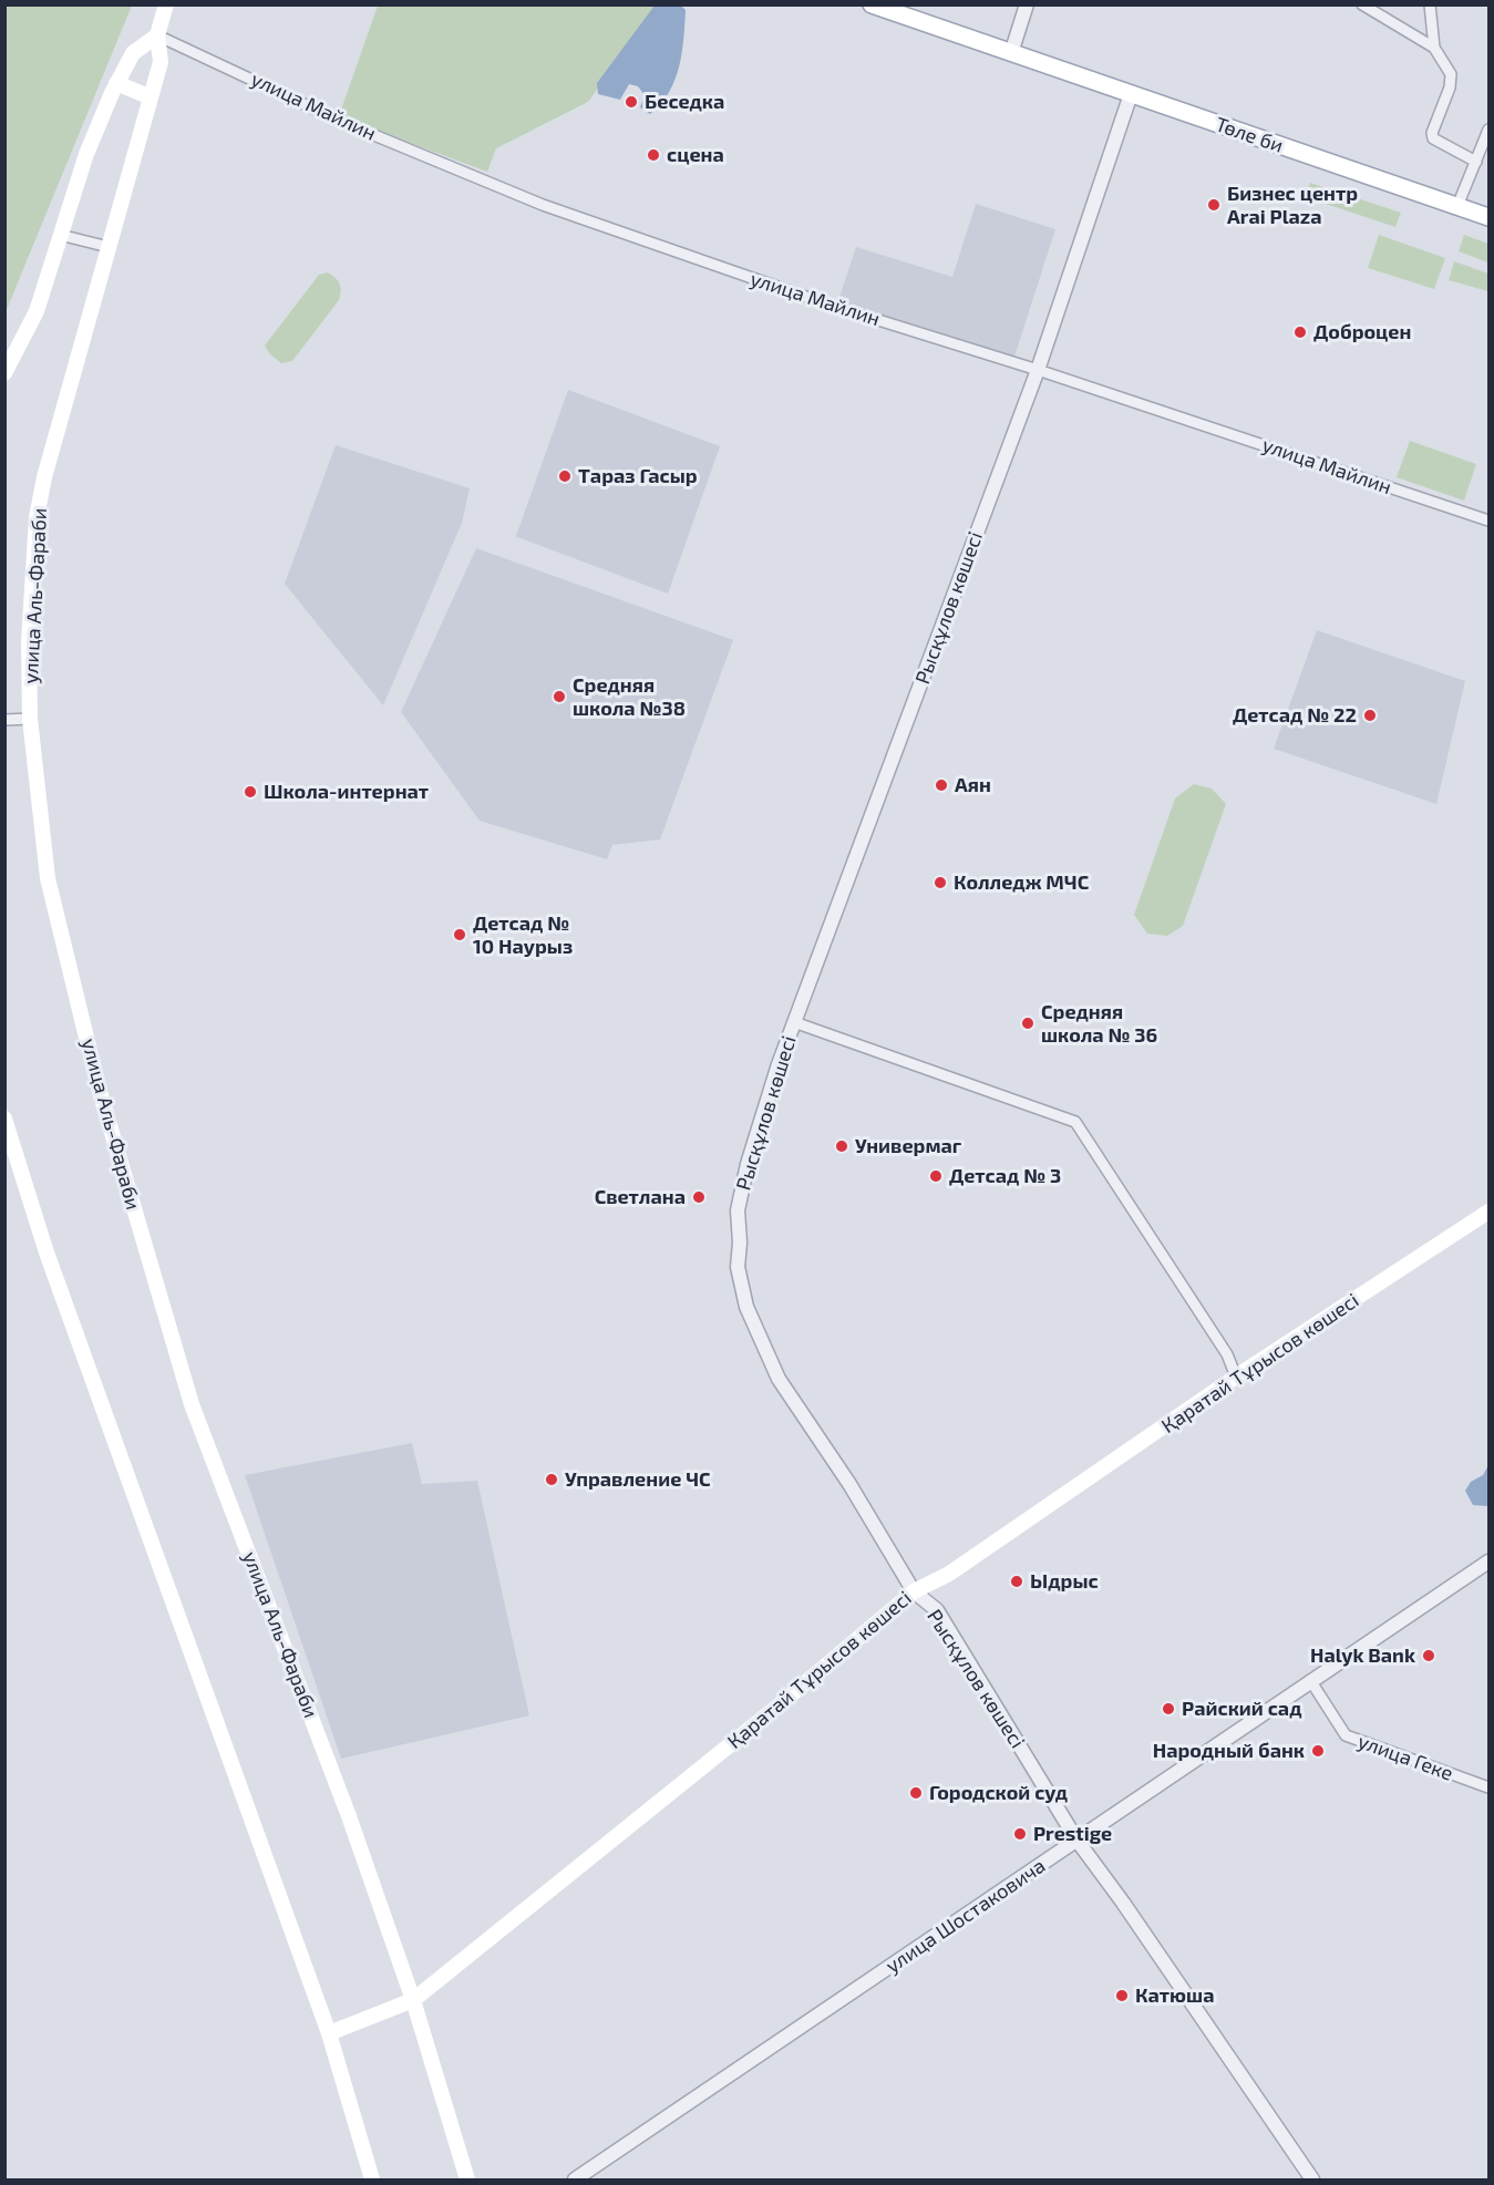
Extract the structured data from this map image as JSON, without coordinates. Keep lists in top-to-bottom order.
{
  "streets": {
    "main road": ["Төле би", "улица Аль-Фараби", "Қаратай Тұрысов көшесі"],
    "street": [
      "улица Майлин",
      "Рысқұлов көшесі",
      "улица Геке",
      "улица Шостаковича"
    ]
  },
  "crossings": [
    ["улица Майлин", "улица Аль-Фараби"],
    ["улица Майлин", "Рысқұлов көшесі"],
    ["Төле би", "Рысқұлов көшесі"],
    ["улица Аль-Фараби", "Қаратай Тұрысов көшесі"],
    ["Рысқұлов көшесі", "Қаратай Тұрысов көшесі"],
    ["Рысқұлов көшесі", "улица Шостаковича"],
    ["улица Геке", "улица Шостаковича"]
  ],
  "places": [
    "Беседка",
    "сцена",
    "Бизнес центр Arai Plaza",
    "Доброцен",
    "Тараз Гасыр",
    "Средняя школа №38",
    "Детсад № 22",
    "Аян",
    "Школа-интернат",
    "Колледж МЧС",
    "Детсад № 10 Наурыз",
    "Средняя школа № 36",
    "Универмаг",
    "Детсад № 3",
    "Светлана",
    "Управление ЧС",
    "Ыдрыс",
    "Halyk Bank",
    "Райский сад",
    "Народный банк",
    "Городской суд",
    "Prestige",
    "Катюша"
  ]
}
